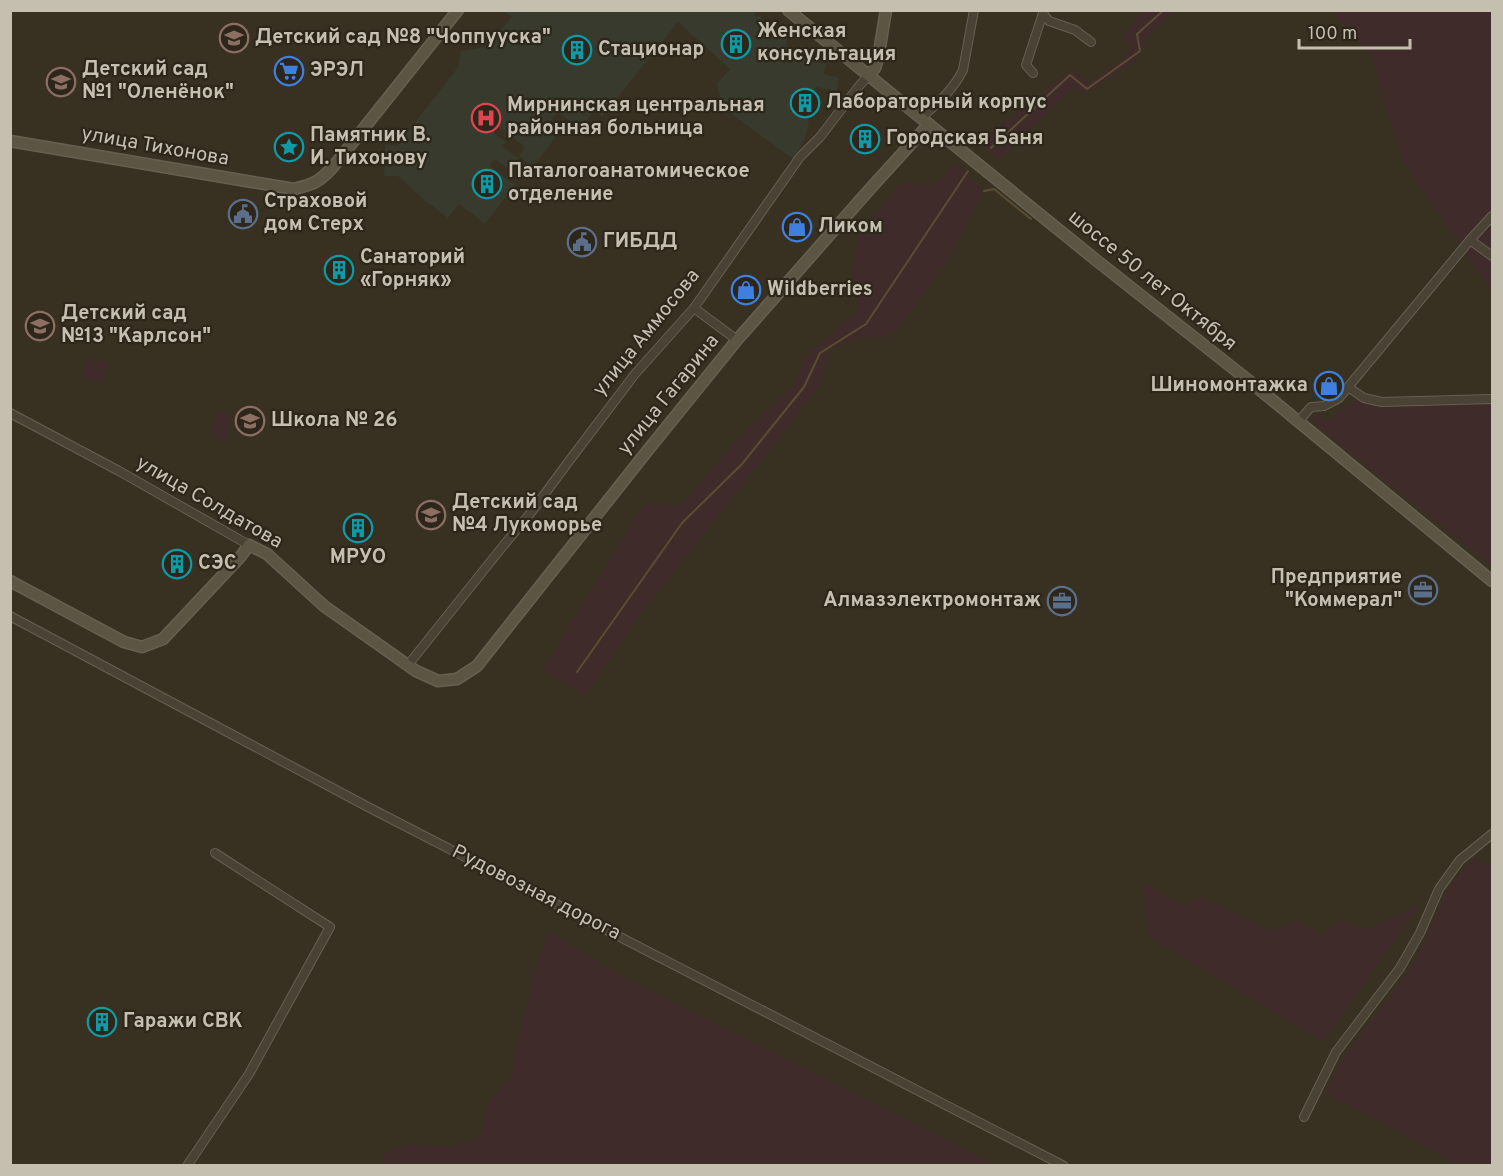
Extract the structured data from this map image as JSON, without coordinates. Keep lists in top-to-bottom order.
{
  "streets": {
    "street": [
      "улица Тихонова",
      "шоссе 50 лет Октября",
      "улица Аммосова",
      "улица Гагарина",
      "улица Солдатова",
      "Рудовозная дорога"
    ]
  },
  "crossings": [
    ["шоссе 50 лет Октября", "улица Аммосова"],
    ["шоссе 50 лет Октября", "улица Гагарина"],
    ["улица Аммосова", "улица Солдатова"],
    ["улица Гагарина", "улица Солдатова"]
  ],
  "places": {
    "school or university": [
      "Детский сад №8 \"Чоппууска\"",
      "Детский сад №1 \"Оленёнок\"",
      "Детский сад №13 \"Карлсон\"",
      "Школа № 26",
      "Детский сад №4 Лукоморье"
    ],
    "building": [
      "Женская консультация",
      "Стационар",
      "Лабораторный корпус",
      "Городская Баня",
      "Паталогоанатомическое отделение",
      "Санаторий «Горняк»",
      "МРУО",
      "СЭС",
      "Гаражи СВК"
    ],
    "supermarket": ["ЭРЭЛ"],
    "hospital": ["Мирнинская центральная районная больница"],
    "place": ["Памятник В. И. Тихонову"],
    "public building": ["Страховой дом Стерх", "ГИБДД"],
    "shop": ["Ликом", "Wildberries", "Шиномонтажка"],
    "office": ["Предприятие \"Коммерал\"", "Алмазэлектромонтаж"]
  },
  "scale_bar": "100 m"
}
